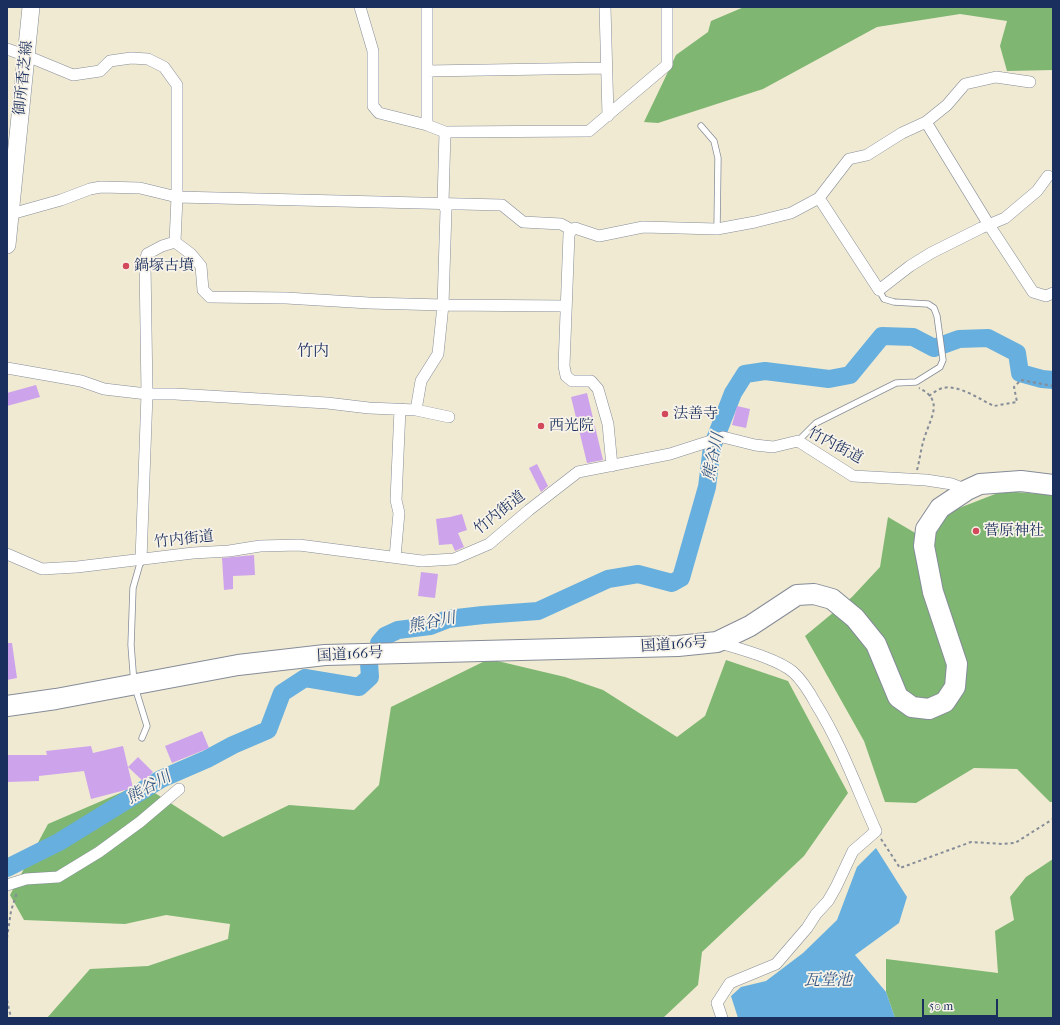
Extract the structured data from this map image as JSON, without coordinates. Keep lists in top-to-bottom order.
{
  "streets": {
    "highway": ["国道166号"],
    "main road": ["御所香芝線"],
    "street": ["竹内街道"]
  },
  "crossings": [
    ["竹内街道", "国道166号"]
  ],
  "districts": ["竹内"],
  "water": ["熊谷川", "瓦堂池"],
  "places": [
    "鍋塚古墳",
    "法善寺",
    "西光院",
    "菅原神社"
  ],
  "scale_bar": "50 m"
}
